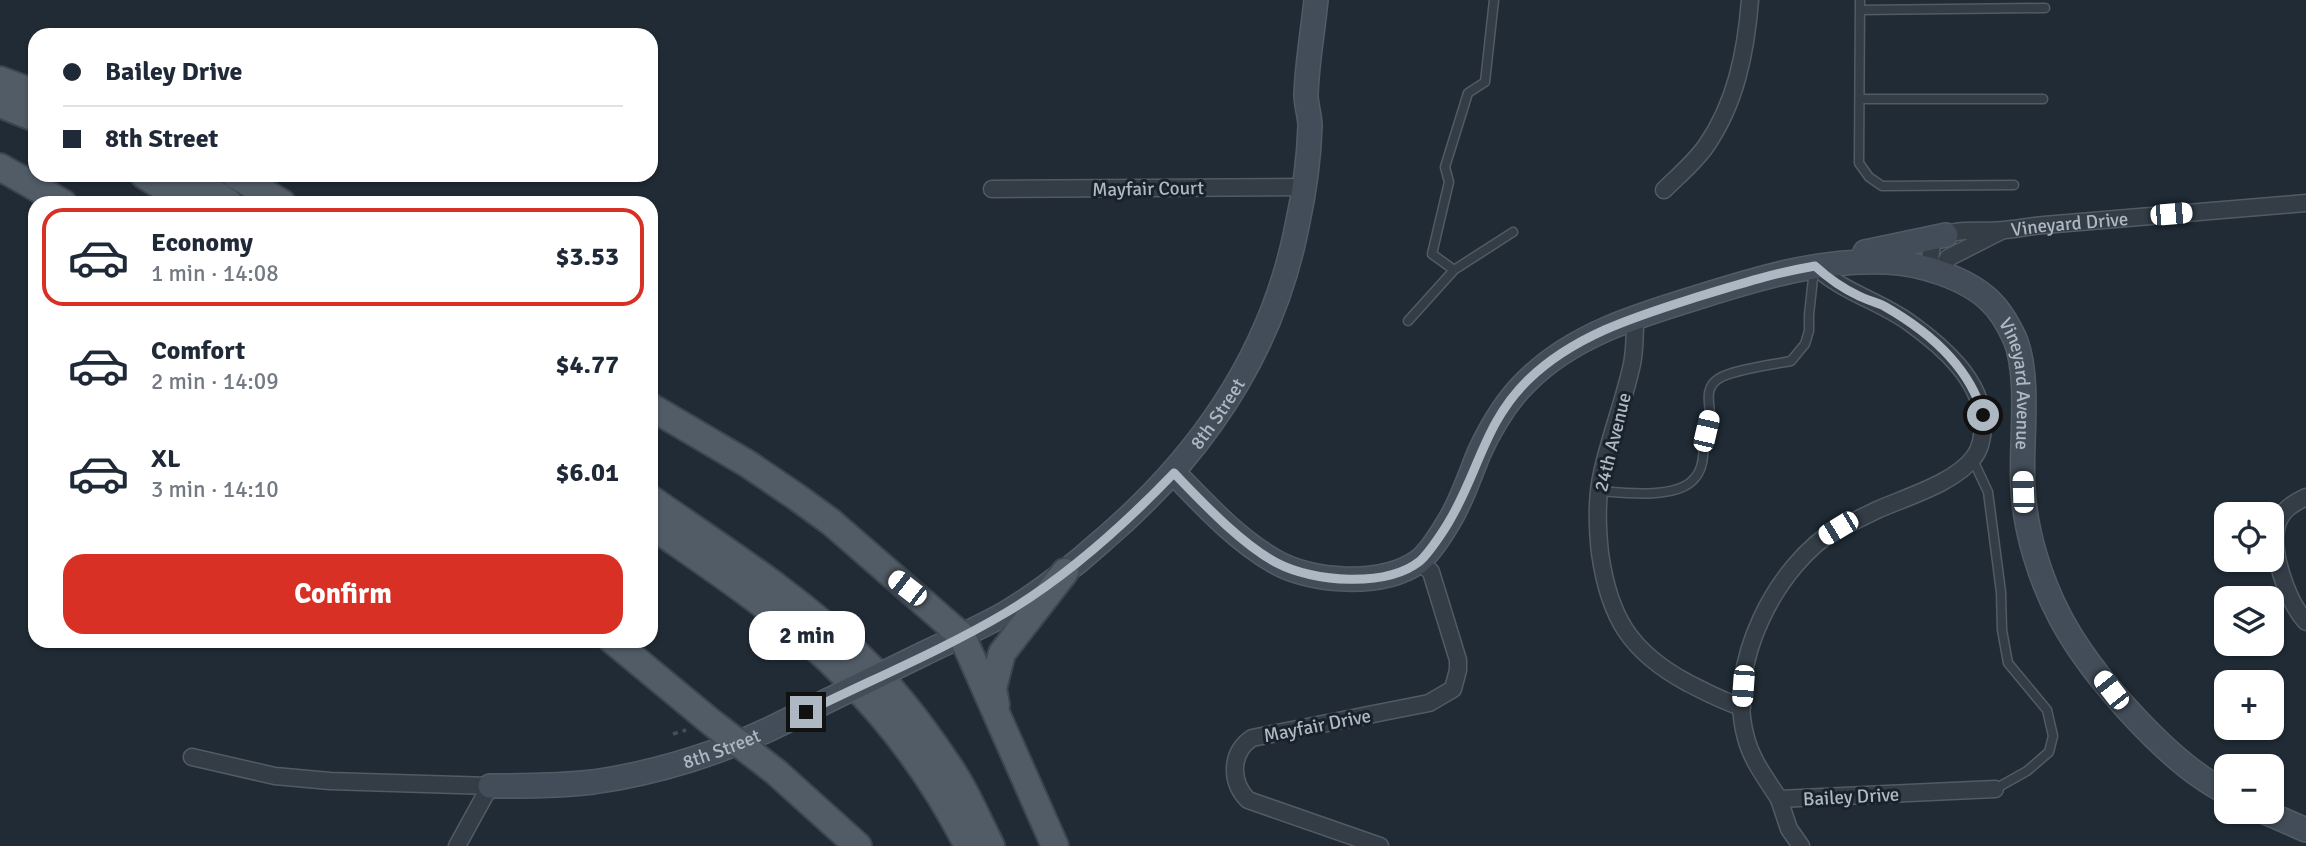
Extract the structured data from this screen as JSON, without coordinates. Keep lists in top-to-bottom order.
{
  "streets": {
    "street": [
      "Mayfair Court",
      "Vineyard Drive",
      "Vineyard Avenue",
      "8th Street",
      "24th Avenue",
      "Mayfair Drive",
      "Bailey Drive"
    ]
  },
  "crossings": [
    ["Mayfair Court", "8th Street"],
    ["Vineyard Drive", "Vineyard Avenue"],
    ["24th Avenue", "Bailey Drive"]
  ],
  "page": {
    "banner": ["Bailey Drive", "8th Street"],
    "list": [
      {
        "name": "Economy",
        "note": "1 min · 14:08",
        "value": "$3.53"
      },
      {
        "name": "Comfort",
        "note": "2 min · 14:09",
        "value": "$4.77"
      },
      {
        "name": "XL",
        "note": "3 min · 14:10",
        "value": "$6.01"
      }
    ],
    "map_buttons": ["+", "−"],
    "buttons": "Confirm",
    "bubble": "2 min"
  }
}
